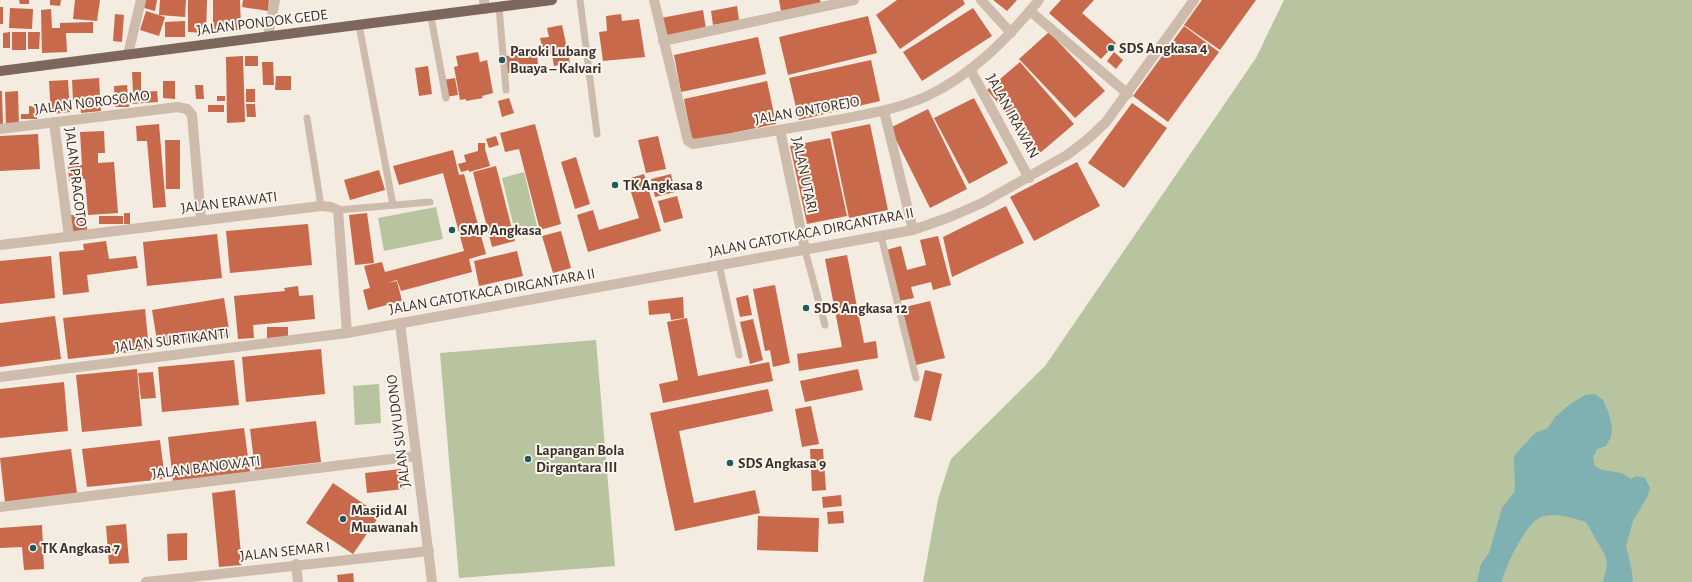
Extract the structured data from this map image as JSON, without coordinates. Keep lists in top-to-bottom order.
{
  "streets": {
    "main road": ["JALAN PONDOK GEDE"],
    "street": [
      "JALAN NOROSOMO",
      "JALAN ONTOREJO",
      "JALAN IRAWAN",
      "JALAN UTARI",
      "JALAN PRAGOTO",
      "JALAN ERAWATI",
      "JALAN GATOTKACA DIRGANTARA II",
      "JALAN SURTIKANTI",
      "JALAN SUYUDONO",
      "JALAN BANOWATI",
      "JALAN SEMAR I"
    ]
  },
  "crossings": [
    ["JALAN NOROSOMO", "JALAN PRAGOTO"],
    ["JALAN NOROSOMO", "JALAN ERAWATI"],
    ["JALAN ONTOREJO", "JALAN IRAWAN"],
    ["JALAN ONTOREJO", "JALAN UTARI"],
    ["JALAN IRAWAN", "JALAN GATOTKACA DIRGANTARA II"],
    ["JALAN UTARI", "JALAN GATOTKACA DIRGANTARA II"],
    ["JALAN PRAGOTO", "JALAN ERAWATI"],
    ["JALAN GATOTKACA DIRGANTARA II", "JALAN SURTIKANTI"],
    ["JALAN GATOTKACA DIRGANTARA II", "JALAN SUYUDONO"],
    ["JALAN SUYUDONO", "JALAN BANOWATI"],
    ["JALAN SUYUDONO", "JALAN SEMAR I"]
  ],
  "places": [
    "SDS Angkasa 4",
    "Paroki Lubang Buaya – Kalvari",
    "TK Angkasa 8",
    "SMP Angkasa",
    "SDS Angkasa 12",
    "Lapangan Bola Dirgantara III",
    "SDS Angkasa 9",
    "Masjid Al Muawanah",
    "TK Angkasa 7"
  ]
}
